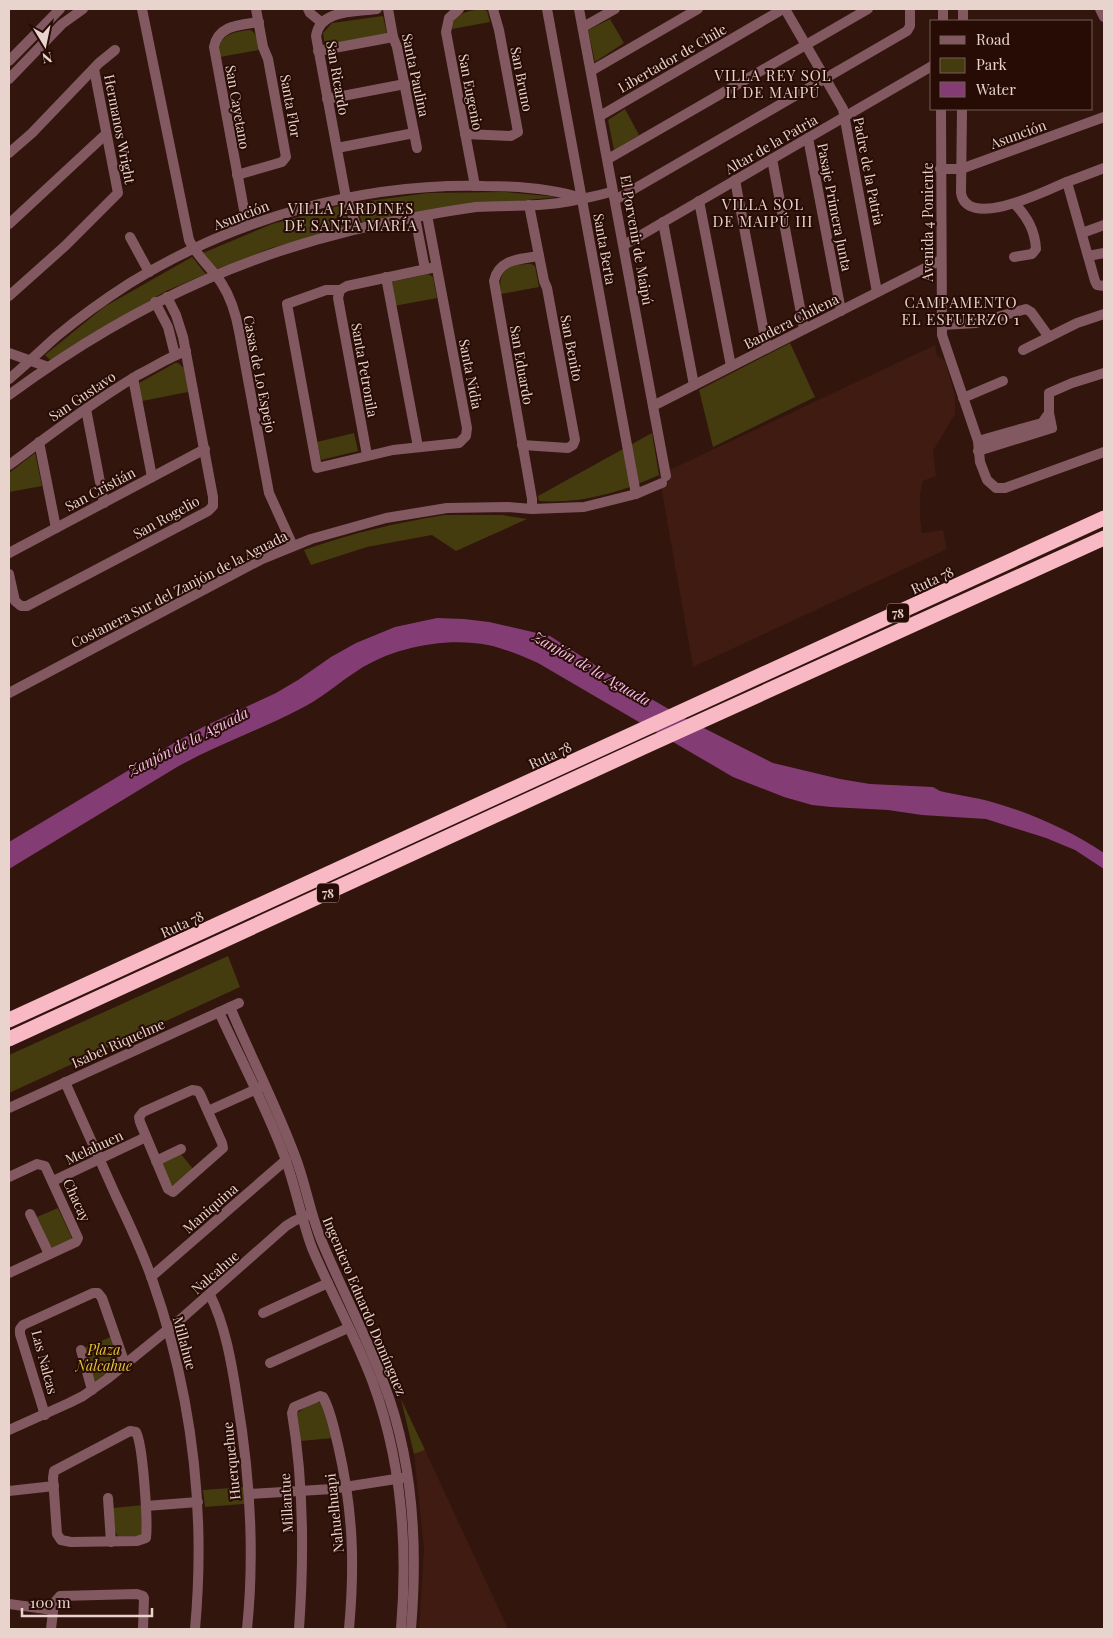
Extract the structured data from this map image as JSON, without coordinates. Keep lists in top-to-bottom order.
{
  "streets": {
    "highway": ["Ruta 78", "78"],
    "street": [
      "Libertador de Chile",
      "Santa Paulina",
      "San Ricardo",
      "San Bruno",
      "San Eugenio",
      "Santa Flor",
      "San Cayetano",
      "Hermanos Wright",
      "Asunción",
      "Altar de la Patria",
      "Padre de la Patria",
      "Pasaje Primera Junta",
      "Avenida 4 Poniente",
      "El Porvenir de Maipú",
      "Santa Berta",
      "Bandera Chilena",
      "San Benito",
      "San Eduardo",
      "Santa Petronila",
      "Casas de Lo Espejo",
      "Santa Nidia",
      "San Gustavo",
      "San Cristián",
      "San Rogelio",
      "Costanera Sur del Zanjón de la Aguada",
      "Isabel Riquelme",
      "Melahuen",
      "Chacay",
      "Maniquina",
      "Nalcahue",
      "Ingeniero Eduardo Domínguez",
      "Millahue",
      "Las Nalcas",
      "Huerquehue",
      "Millantue",
      "Nahuelhuapi"
    ]
  },
  "crossings": [
    ["Libertador de Chile", "Padre de la Patria"],
    ["Libertador de Chile", "El Porvenir de Maipú"],
    ["San Ricardo", "Asunción"],
    ["San Bruno", "San Eugenio"],
    ["San Eugenio", "Asunción"],
    ["Santa Flor", "San Cayetano"],
    ["San Cayetano", "Asunción"],
    ["Asunción", "Padre de la Patria"],
    ["Asunción", "Avenida 4 Poniente"],
    ["Asunción", "El Porvenir de Maipú"],
    ["Asunción", "Santa Berta"],
    ["Asunción", "San Benito"],
    ["Asunción", "Casas de Lo Espejo"],
    ["Asunción", "Santa Nidia"],
    ["Asunción", "San Rogelio"],
    ["Altar de la Patria", "Padre de la Patria"],
    ["Altar de la Patria", "Pasaje Primera Junta"],
    ["Altar de la Patria", "El Porvenir de Maipú"],
    ["Padre de la Patria", "Bandera Chilena"],
    ["Pasaje Primera Junta", "Bandera Chilena"],
    ["Avenida 4 Poniente", "Bandera Chilena"],
    ["El Porvenir de Maipú", "Bandera Chilena"],
    ["El Porvenir de Maipú", "Costanera Sur del Zanjón de la Aguada"],
    ["Santa Berta", "Costanera Sur del Zanjón de la Aguada"],
    ["San Benito", "San Eduardo"],
    ["San Eduardo", "Costanera Sur del Zanjón de la Aguada"],
    ["Santa Petronila", "Santa Nidia"],
    ["Casas de Lo Espejo", "Costanera Sur del Zanjón de la Aguada"],
    ["San Cristián", "San Rogelio"],
    ["Isabel Riquelme", "Ingeniero Eduardo Domínguez"],
    ["Isabel Riquelme", "Millahue"],
    ["Melahuen", "Chacay"],
    ["Melahuen", "Millahue"],
    ["Maniquina", "Ingeniero Eduardo Domínguez"],
    ["Maniquina", "Millahue"],
    ["Nalcahue", "Ingeniero Eduardo Domínguez"],
    ["Nalcahue", "Millahue"],
    ["Nalcahue", "Las Nalcas"],
    ["Nalcahue", "Huerquehue"],
    ["Millantue", "Nahuelhuapi"]
  ],
  "districts": [
    "VILLA REY SOL II DE MAIPÚ",
    "VILLA SOL DE MAIPÚ III",
    "VILLA JARDINES DE SANTA MARÍA",
    "CAMPAMENTO EL ESFUERZO 1"
  ],
  "water": ["Zanjón de la Aguada"],
  "parks": ["Plaza Nalcahue"],
  "legend": ["Road", "Park", "Water"],
  "scale_bar": "100 m",
  "north": "bottom"
}
